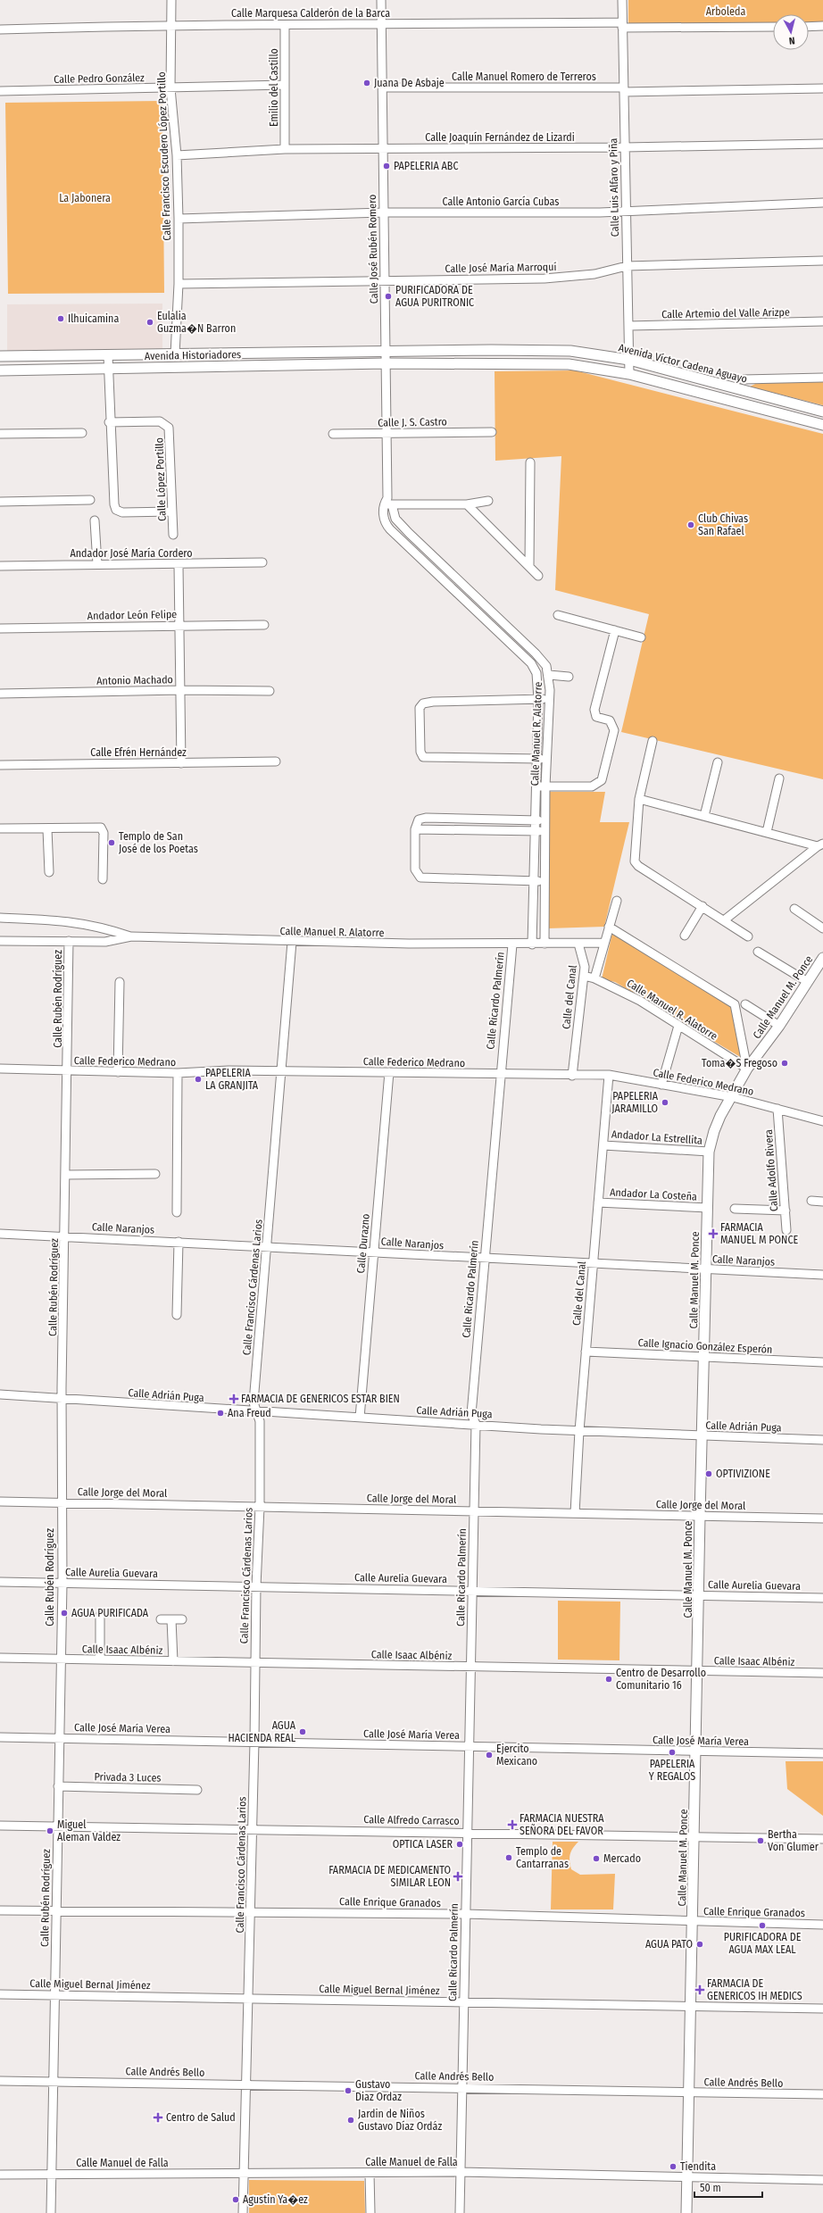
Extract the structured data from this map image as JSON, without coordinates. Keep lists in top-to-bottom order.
{
  "streets": {
    "street": [
      "Calle Marquesa Calderón de la Barca",
      "Calle Manuel Romero de Terreros",
      "Calle Pedro González",
      "Emilio del Castillo",
      "Calle Joaquín Fernández de Lizardi",
      "Calle Francisco Escudero López Portillo",
      "Calle Luis Alfaro y Piña",
      "Calle Antonio García Cubas",
      "Calle José Rubén Romero",
      "Calle José María Marroquí",
      "Calle Artemio del Valle Arizpe",
      "Avenida Historiadores",
      "Avenida Víctor Cadena Aguayo",
      "Calle J. S. Castro",
      "Calle López Portillo",
      "Andador José María Cordero",
      "Andador León Felipe",
      "Antonio Machado",
      "Calle Manuel R. Alatorre",
      "Calle Efrén Hernández",
      "Calle del Canal",
      "Calle Manuel M. Ponce",
      "Calle Rubén Rodríguez",
      "Calle Ricardo Palmerín",
      "Calle Federico Medrano",
      "Andador La Estrellita",
      "Calle Adolfo Rivera",
      "Andador La Costeña",
      "Calle Naranjos",
      "Calle Durazno",
      "Calle Francisco Cárdenas Larios",
      "Calle Ignacio González Esperón",
      "Calle Adrián Puga",
      "Calle Jorge del Moral",
      "Calle Aurelia Guevara",
      "Calle Isaac Albéniz",
      "Calle José María Verea",
      "Privada 3 Luces",
      "Calle Alfredo Carrasco",
      "Calle Enrique Granados",
      "Calle Miguel Bernal Jiménez",
      "Calle Andrés Bello",
      "Calle Manuel de Falla"
    ]
  },
  "crossings": [
    ["Calle Marquesa Calderón de la Barca", "Emilio del Castillo"],
    ["Calle Marquesa Calderón de la Barca", "Calle Francisco Escudero López Portillo"],
    ["Calle Marquesa Calderón de la Barca", "Calle Luis Alfaro y Piña"],
    ["Calle Marquesa Calderón de la Barca", "Calle José Rubén Romero"],
    ["Calle Manuel Romero de Terreros", "Calle Luis Alfaro y Piña"],
    ["Calle Manuel Romero de Terreros", "Calle José Rubén Romero"],
    ["Calle Pedro González", "Emilio del Castillo"],
    ["Calle Pedro González", "Calle Francisco Escudero López Portillo"],
    ["Emilio del Castillo", "Calle Joaquín Fernández de Lizardi"],
    ["Calle Joaquín Fernández de Lizardi", "Calle Francisco Escudero López Portillo"],
    ["Calle Joaquín Fernández de Lizardi", "Calle Luis Alfaro y Piña"],
    ["Calle Joaquín Fernández de Lizardi", "Calle José Rubén Romero"],
    ["Calle Francisco Escudero López Portillo", "Calle Antonio García Cubas"],
    ["Calle Francisco Escudero López Portillo", "Calle José María Marroquí"],
    ["Calle Francisco Escudero López Portillo", "Avenida Historiadores"],
    ["Calle Luis Alfaro y Piña", "Calle Antonio García Cubas"],
    ["Calle Luis Alfaro y Piña", "Calle José María Marroquí"],
    ["Calle Luis Alfaro y Piña", "Calle Artemio del Valle Arizpe"],
    ["Calle Luis Alfaro y Piña", "Avenida Víctor Cadena Aguayo"],
    ["Calle Antonio García Cubas", "Calle José Rubén Romero"],
    ["Calle José Rubén Romero", "Calle José María Marroquí"],
    ["Calle José Rubén Romero", "Avenida Historiadores"],
    ["Calle José Rubén Romero", "Avenida Víctor Cadena Aguayo"],
    ["Calle José Rubén Romero", "Calle J. S. Castro"],
    ["Calle José Rubén Romero", "Calle Manuel R. Alatorre"],
    ["Avenida Historiadores", "Avenida Víctor Cadena Aguayo"],
    ["Calle Manuel R. Alatorre", "Calle del Canal"],
    ["Calle Manuel R. Alatorre", "Calle Manuel M. Ponce"],
    ["Calle Manuel R. Alatorre", "Calle Rubén Rodríguez"],
    ["Calle Manuel R. Alatorre", "Calle Ricardo Palmerín"],
    ["Calle Manuel R. Alatorre", "Calle Francisco Cárdenas Larios"],
    ["Calle del Canal", "Calle Federico Medrano"],
    ["Calle del Canal", "Andador La Estrellita"],
    ["Calle del Canal", "Andador La Costeña"],
    ["Calle del Canal", "Calle Naranjos"],
    ["Calle del Canal", "Calle Ignacio González Esperón"],
    ["Calle del Canal", "Calle Adrián Puga"],
    ["Calle del Canal", "Calle Jorge del Moral"],
    ["Calle Manuel M. Ponce", "Calle Federico Medrano"],
    ["Calle Manuel M. Ponce", "Andador La Estrellita"],
    ["Calle Manuel M. Ponce", "Andador La Costeña"],
    ["Calle Manuel M. Ponce", "Calle Naranjos"],
    ["Calle Manuel M. Ponce", "Calle Ignacio González Esperón"],
    ["Calle Manuel M. Ponce", "Calle Adrián Puga"],
    ["Calle Manuel M. Ponce", "Calle Jorge del Moral"],
    ["Calle Manuel M. Ponce", "Calle Aurelia Guevara"],
    ["Calle Manuel M. Ponce", "Calle Isaac Albéniz"],
    ["Calle Manuel M. Ponce", "Calle José María Verea"],
    ["Calle Manuel M. Ponce", "Calle Alfredo Carrasco"],
    ["Calle Manuel M. Ponce", "Calle Enrique Granados"],
    ["Calle Manuel M. Ponce", "Calle Miguel Bernal Jiménez"],
    ["Calle Manuel M. Ponce", "Calle Andrés Bello"],
    ["Calle Manuel M. Ponce", "Calle Manuel de Falla"],
    ["Calle Rubén Rodríguez", "Calle Federico Medrano"],
    ["Calle Rubén Rodríguez", "Calle Naranjos"],
    ["Calle Rubén Rodríguez", "Calle Adrián Puga"],
    ["Calle Rubén Rodríguez", "Calle Jorge del Moral"],
    ["Calle Rubén Rodríguez", "Calle Aurelia Guevara"],
    ["Calle Rubén Rodríguez", "Calle Isaac Albéniz"],
    ["Calle Rubén Rodríguez", "Calle José María Verea"],
    ["Calle Rubén Rodríguez", "Privada 3 Luces"],
    ["Calle Rubén Rodríguez", "Calle Alfredo Carrasco"],
    ["Calle Rubén Rodríguez", "Calle Enrique Granados"],
    ["Calle Rubén Rodríguez", "Calle Miguel Bernal Jiménez"],
    ["Calle Rubén Rodríguez", "Calle Andrés Bello"],
    ["Calle Rubén Rodríguez", "Calle Manuel de Falla"],
    ["Calle Ricardo Palmerín", "Calle Federico Medrano"],
    ["Calle Ricardo Palmerín", "Calle Naranjos"],
    ["Calle Ricardo Palmerín", "Calle Adrián Puga"],
    ["Calle Ricardo Palmerín", "Calle Jorge del Moral"],
    ["Calle Ricardo Palmerín", "Calle Aurelia Guevara"],
    ["Calle Ricardo Palmerín", "Calle Isaac Albéniz"],
    ["Calle Ricardo Palmerín", "Calle José María Verea"],
    ["Calle Ricardo Palmerín", "Calle Alfredo Carrasco"],
    ["Calle Ricardo Palmerín", "Calle Enrique Granados"],
    ["Calle Ricardo Palmerín", "Calle Miguel Bernal Jiménez"],
    ["Calle Ricardo Palmerín", "Calle Andrés Bello"],
    ["Calle Ricardo Palmerín", "Calle Manuel de Falla"],
    ["Calle Federico Medrano", "Calle Adolfo Rivera"],
    ["Calle Federico Medrano", "Calle Durazno"],
    ["Calle Federico Medrano", "Calle Francisco Cárdenas Larios"],
    ["Calle Naranjos", "Calle Durazno"],
    ["Calle Naranjos", "Calle Francisco Cárdenas Larios"],
    ["Calle Durazno", "Calle Adrián Puga"],
    ["Calle Francisco Cárdenas Larios", "Calle Adrián Puga"],
    ["Calle Francisco Cárdenas Larios", "Calle Jorge del Moral"],
    ["Calle Francisco Cárdenas Larios", "Calle Aurelia Guevara"],
    ["Calle Francisco Cárdenas Larios", "Calle Isaac Albéniz"],
    ["Calle Francisco Cárdenas Larios", "Calle José María Verea"],
    ["Calle Francisco Cárdenas Larios", "Calle Alfredo Carrasco"],
    ["Calle Francisco Cárdenas Larios", "Calle Enrique Granados"],
    ["Calle Francisco Cárdenas Larios", "Calle Miguel Bernal Jiménez"],
    ["Calle Francisco Cárdenas Larios", "Calle Andrés Bello"],
    ["Calle Francisco Cárdenas Larios", "Calle Manuel de Falla"]
  ],
  "parks": ["Arboleda", "La Jabonera"],
  "places": {
    "other": [
      "Juana De Asbaje",
      "PAPELERIA ABC",
      "PURIFICADORA DE AGUA PURITRONIC",
      "Ilhuicamina",
      "Eulalia Guzma�N Barron",
      "Club Chivas San Rafael",
      "Templo de San José de los Poetas",
      "Toma�S Fregoso",
      "PAPELERIA LA GRANJITA",
      "PAPELERIA JARAMILLO",
      "Ana Freud",
      "OPTIVIZIONE",
      "AGUA PURIFICADA",
      "Centro de Desarrollo Comunitario 16",
      "AGUA HACIENDA REAL",
      "PAPELERIA Y REGALOS",
      "Ejercito Mexicano",
      "Miguel Aleman Valdez",
      "Bertha Von Glumer",
      "OPTICA LASER",
      "Templo de Cantarranas",
      "Mercado",
      "PURIFICADORA DE AGUA MAX LEAL",
      "AGUA PATO",
      "Gustavo Diaz Ordaz",
      "Jardin de Niños Gustavo Díaz Ordáz",
      "Tiendita",
      "Agustin Ya�ez"
    ],
    "health": [
      "FARMACIA MANUEL M PONCE",
      "FARMACIA DE GENERICOS ESTAR BIEN",
      "FARMACIA NUESTRA SEÑORA DEL FAVOR",
      "FARMACIA DE MEDICAMENTO SIMILAR LEON",
      "FARMACIA DE GENERICOS IH MEDICS",
      "Centro de Salud"
    ]
  },
  "scale_bar": "50 m",
  "north": "bottom"
}
